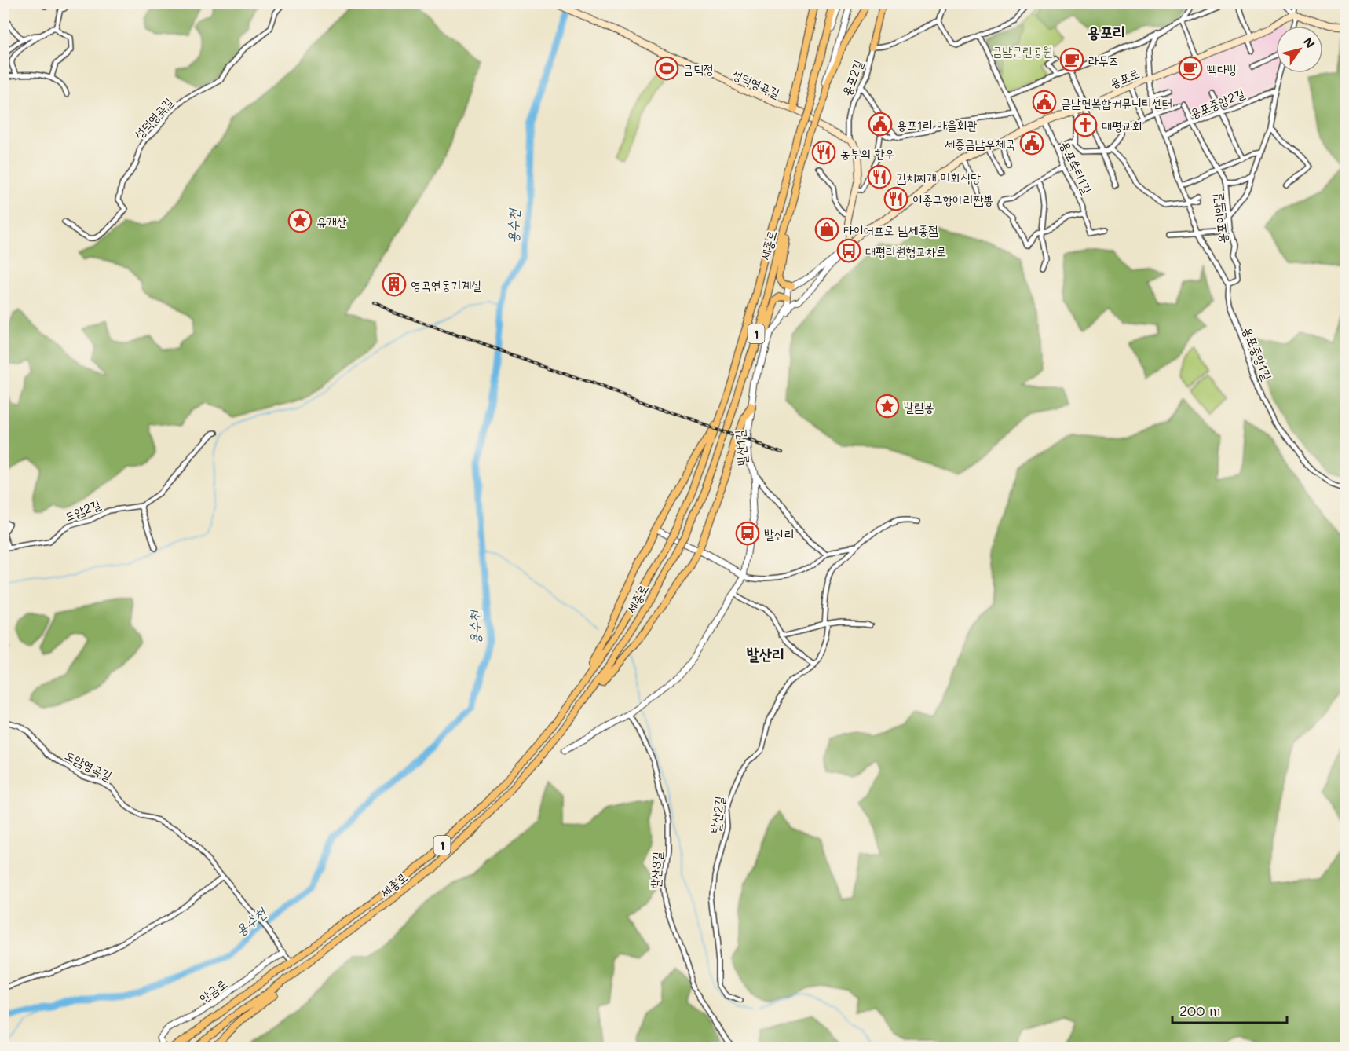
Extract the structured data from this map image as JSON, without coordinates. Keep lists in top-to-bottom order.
{
  "streets": {
    "highway": ["세종로", "1"],
    "main road": ["용포2길", "용포로", "성덕영곡길"],
    "street": [
      "용포중앙2길",
      "용포쑥티1길",
      "용포이암길",
      "용포중앙1길",
      "발산1길",
      "도암2길",
      "도암영곡길",
      "발산2길",
      "발산3길",
      "안금로"
    ]
  },
  "crossings": [
    ["용포2길", "용포로"],
    ["용포2길", "성덕영곡길"],
    ["용포로", "용포쑥티1길"],
    ["용포로", "용포중앙1길"],
    ["용포중앙2길", "용포이암길"],
    ["용포중앙2길", "용포중앙1길"],
    ["용포이암길", "용포중앙1길"],
    ["세종로", "도암영곡길"],
    ["발산1길", "발산3길"],
    ["도암영곡길", "안금로"]
  ],
  "districts": ["용포리", "발산리"],
  "water": ["용수천"],
  "parks": ["금남근린공원"],
  "places": {
    "cafe": ["라무즈", "빽다방"],
    "sports": ["금덕정"],
    "public building": ["금남면복합커뮤니티센터", "용포1리 마을회관", "세종금남우체국"],
    "church": ["대평교회"],
    "restaurant": ["농부의 한우", "김치찌개 미화식당", "이종구항아리짬뽕"],
    "place": ["유개산", "발림봉"],
    "shop": ["타이어프로 남세종점"],
    "bus stop": ["대평리원형교차로", "발산리"],
    "building": ["영곡연동기계실"]
  },
  "scale_bar": "200 m",
  "north": "top right"
}
